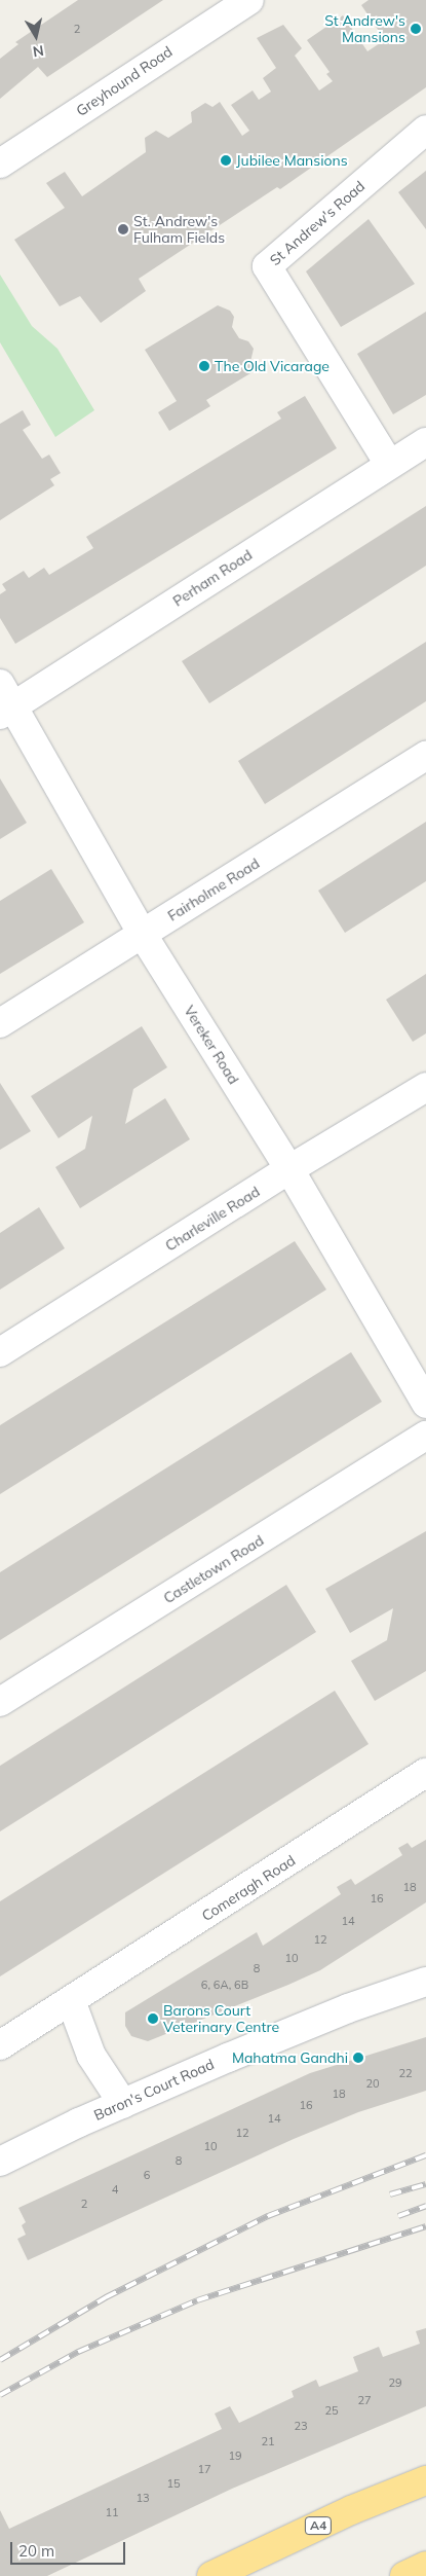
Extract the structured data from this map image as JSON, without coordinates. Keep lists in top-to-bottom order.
{
  "streets": {
    "highway": ["A4"],
    "street": [
      "Greyhound Road",
      "St Andrew's Road",
      "Perham Road",
      "Fairholme Road",
      "Vereker Road",
      "Charleville Road",
      "Castletown Road",
      "Comeragh Road",
      "Baron's Court Road"
    ]
  },
  "crossings": [
    ["St Andrew's Road", "Perham Road"],
    ["Perham Road", "Vereker Road"],
    ["Fairholme Road", "Vereker Road"],
    ["Vereker Road", "Charleville Road"]
  ],
  "places": [
    "St Andrew's Mansions",
    "Jubilee Mansions",
    "St. Andrew's Fulham Fields",
    "The Old Vicarage",
    "Barons Court Veterinary Centre",
    "Mahatma Gandhi"
  ],
  "house_numbers": [
    "2",
    "18",
    "16",
    "14",
    "12",
    "10",
    "8",
    "6, 6A, 6B",
    "22",
    "20",
    "18",
    "16",
    "14",
    "12",
    "10",
    "8",
    "6",
    "4",
    "2",
    "29",
    "27",
    "25",
    "23",
    "21",
    "19",
    "17",
    "15",
    "13",
    "11"
  ],
  "scale_bar": "20 m",
  "north": "bottom"
}
